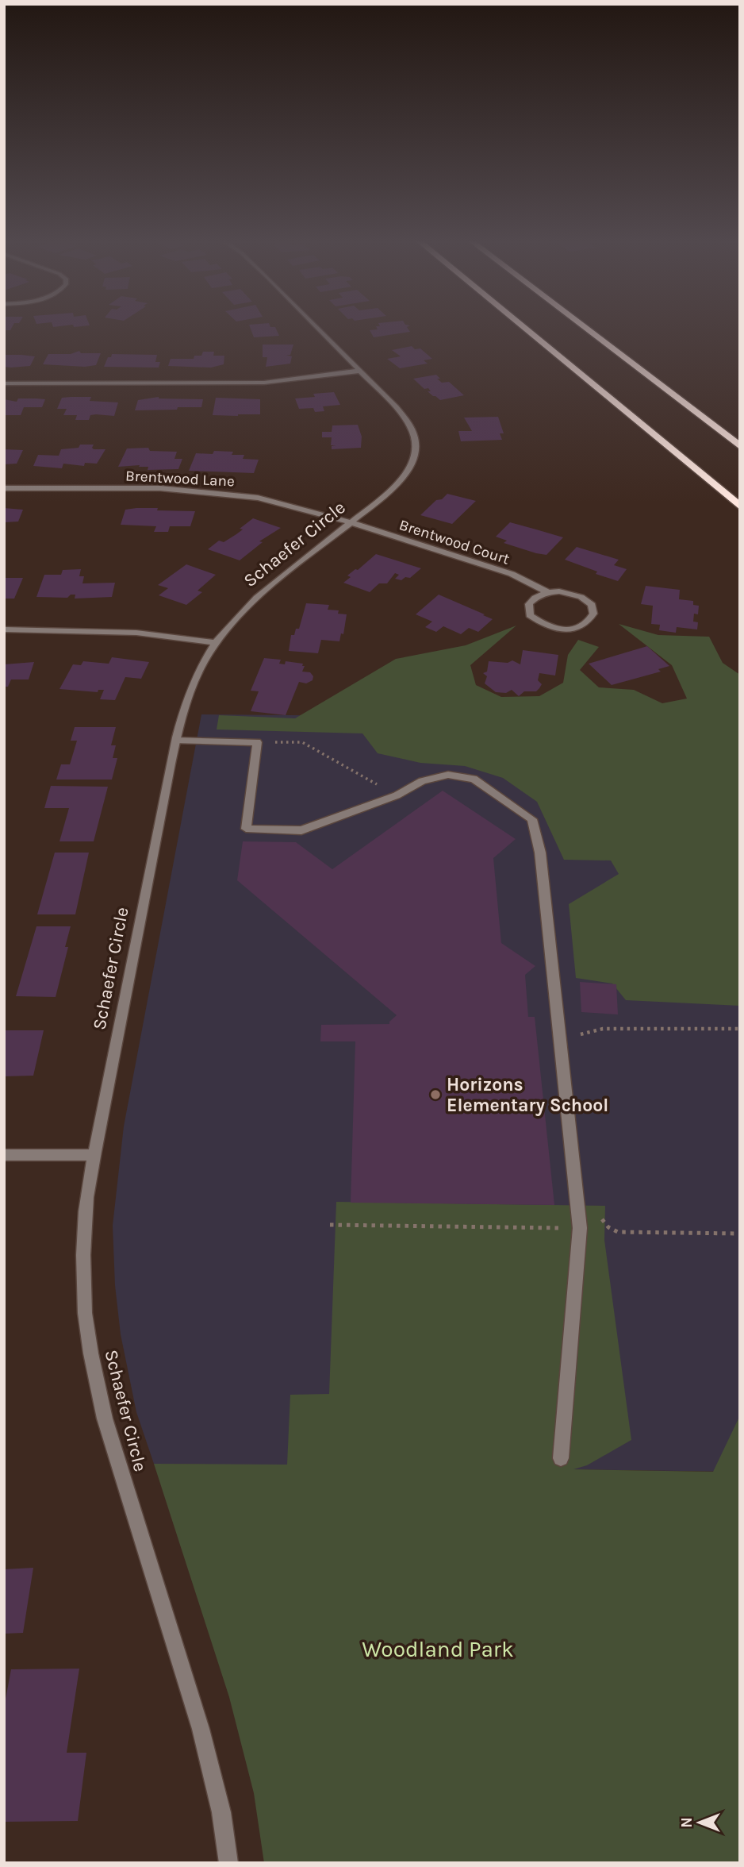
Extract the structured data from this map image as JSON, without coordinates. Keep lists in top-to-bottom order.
{
  "streets": {
    "street": ["Brentwood Lane", "Brentwood Court", "Schaefer Circle"]
  },
  "crossings": [
    ["Brentwood Lane", "Brentwood Court"],
    ["Brentwood Lane", "Schaefer Circle"],
    ["Brentwood Court", "Schaefer Circle"]
  ],
  "parks": ["Woodland Park"],
  "places": ["Horizons Elementary School"],
  "north": "left"
}
